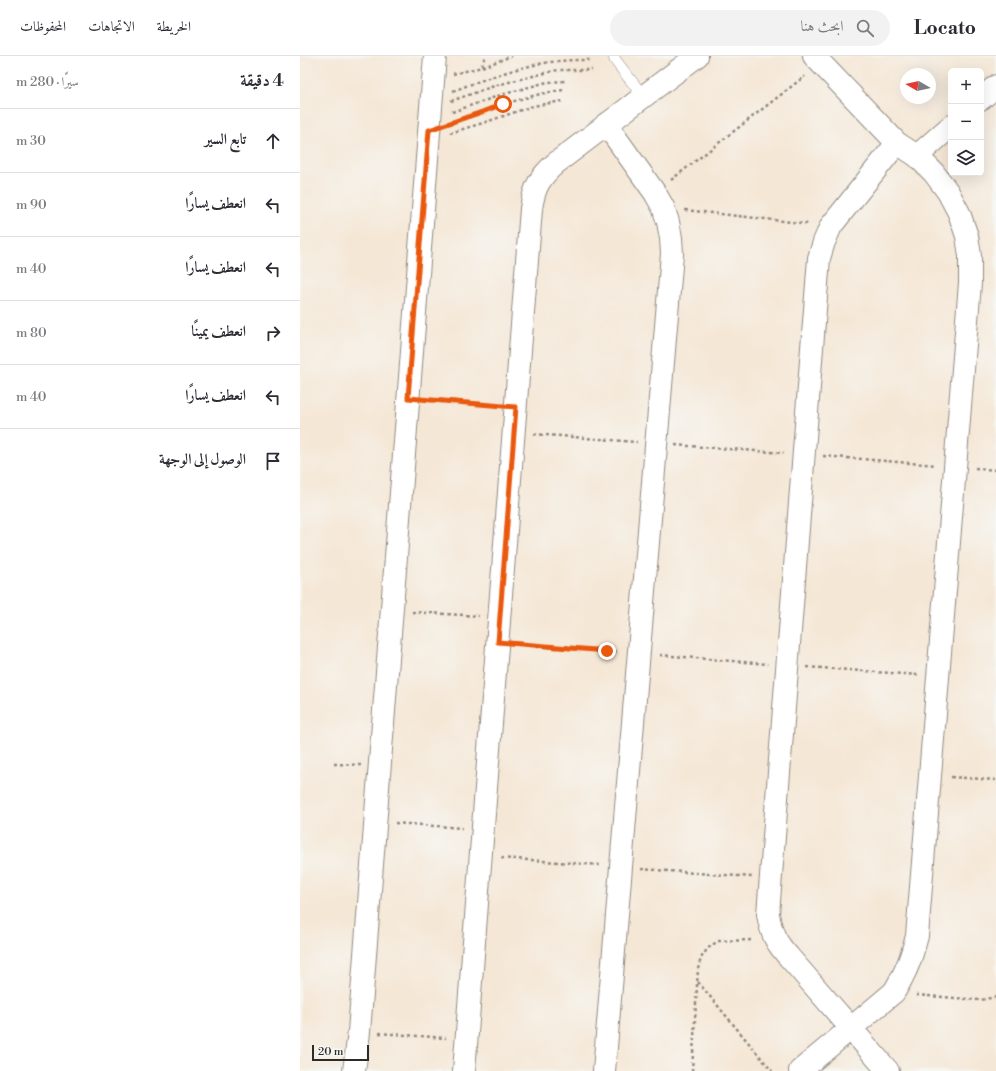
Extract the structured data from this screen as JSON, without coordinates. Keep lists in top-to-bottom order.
{
  "scale_bar": "20 m",
  "north": "left",
  "page": {
    "header": "Locato",
    "search": "ابحث هنا",
    "nav": ["الخريطة", "الاتجاهات", "المحفوظات"],
    "heading": ["4 دقيقة", "سيرًا · 280 m"],
    "map_buttons": ["+", "−"],
    "list": [
      ["تابع السير", "30 m"],
      ["انعطف يسارًا", "90 m"],
      ["انعطف يسارًا", "40 m"],
      ["انعطف يمينًا", "80 m"],
      ["انعطف يسارًا", "40 m"],
      "الوصول إلى الوجهة"
    ],
    "scale": "20 m"
  }
}
